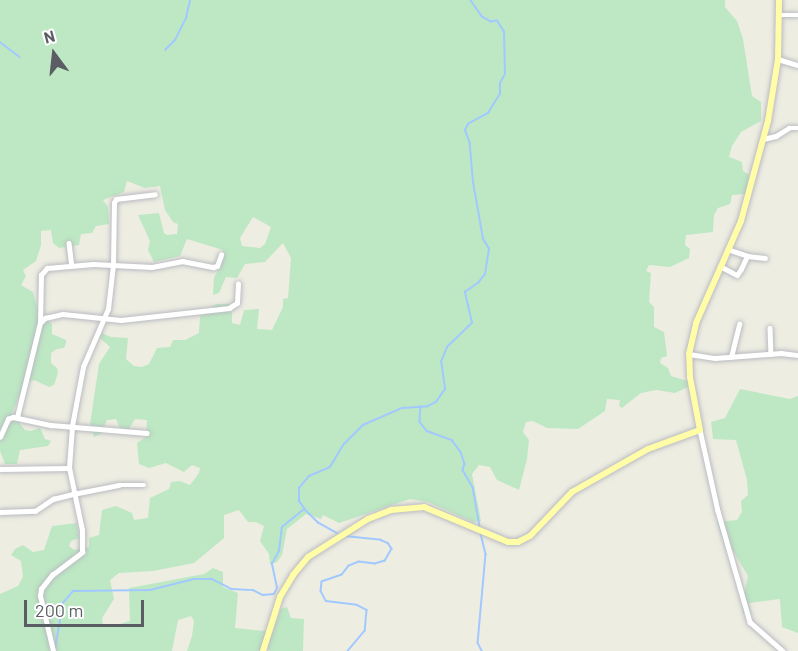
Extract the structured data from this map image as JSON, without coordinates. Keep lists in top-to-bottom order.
{
  "scale_bar": "200 m",
  "north": "top"
}
